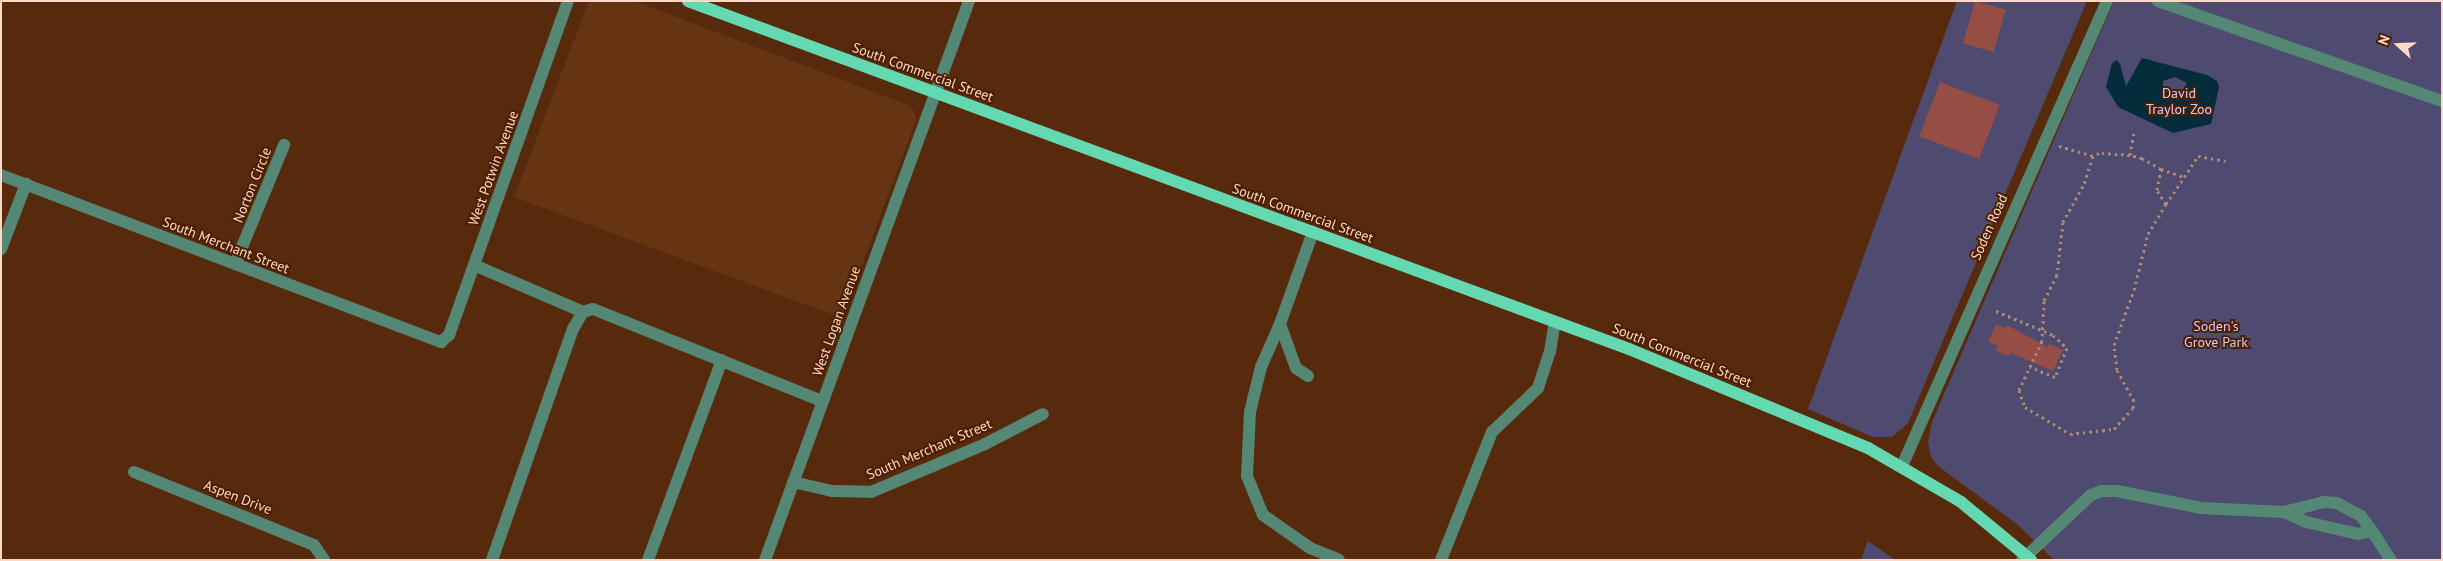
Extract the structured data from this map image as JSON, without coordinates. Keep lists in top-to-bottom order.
{
  "streets": {
    "main road": ["South Commercial Street"],
    "street": [
      "West Potwin Avenue",
      "Norton Circle",
      "Soden Road",
      "South Merchant Street",
      "West Logan Avenue",
      "Aspen Drive"
    ]
  },
  "crossings": [
    ["South Commercial Street", "Soden Road"],
    ["South Commercial Street", "West Logan Avenue"],
    ["West Potwin Avenue", "South Merchant Street"],
    ["Norton Circle", "South Merchant Street"],
    ["South Merchant Street", "West Logan Avenue"]
  ],
  "parks": ["David Traylor Zoo", "Soden's Grove Park"],
  "north": "left"
}
